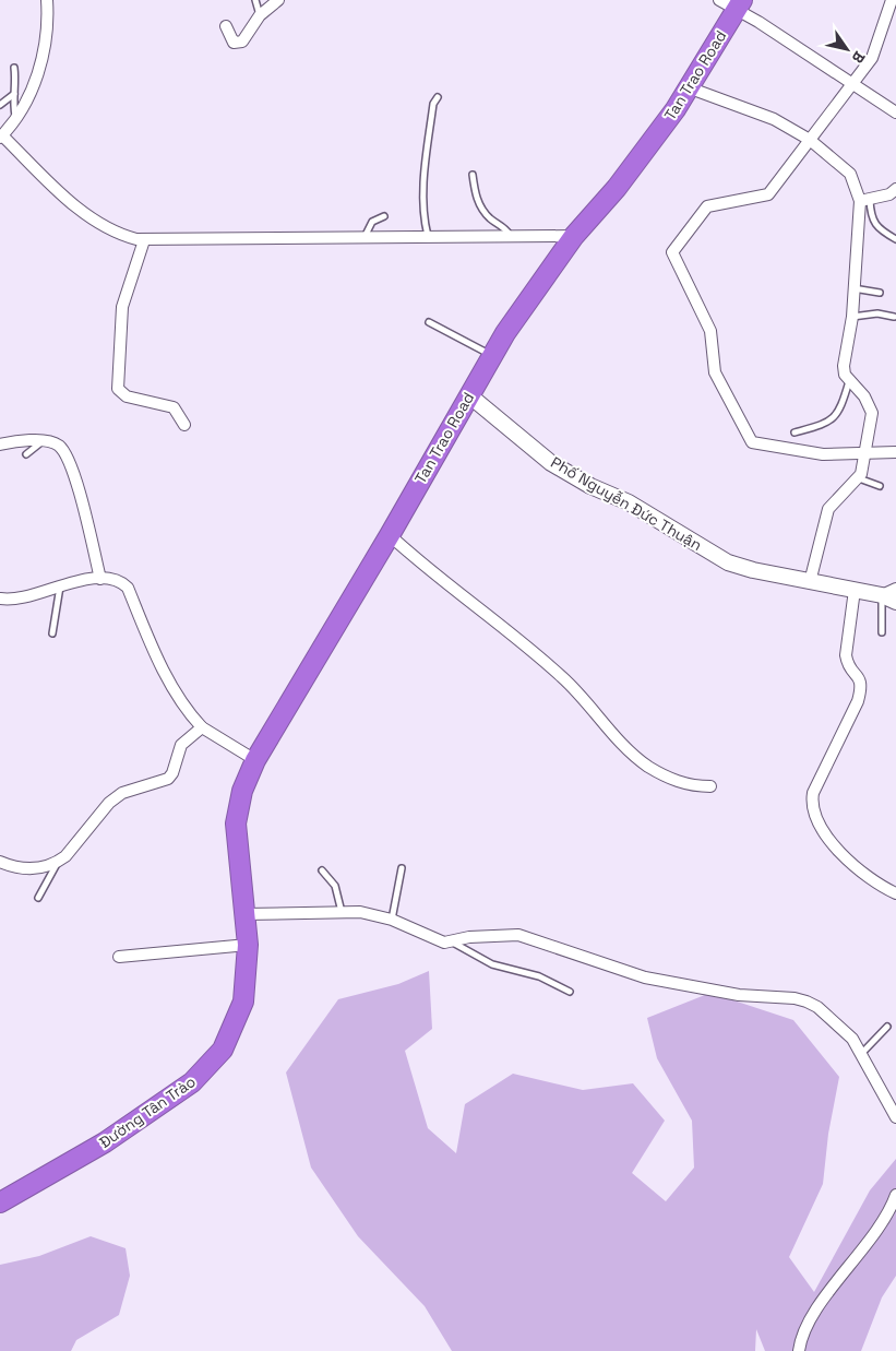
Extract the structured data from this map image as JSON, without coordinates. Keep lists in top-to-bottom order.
{
  "streets": {
    "highway": ["Tan Trao Road", "Đường Tân Trào"],
    "street": ["Phố Nguyễn Đức Thuận"]
  },
  "crossings": [
    ["Tan Trao Road", "Phố Nguyễn Đức Thuận"],
    ["Tan Trao Road", "Đường Tân Trào"]
  ],
  "north": "bottom right"
}
